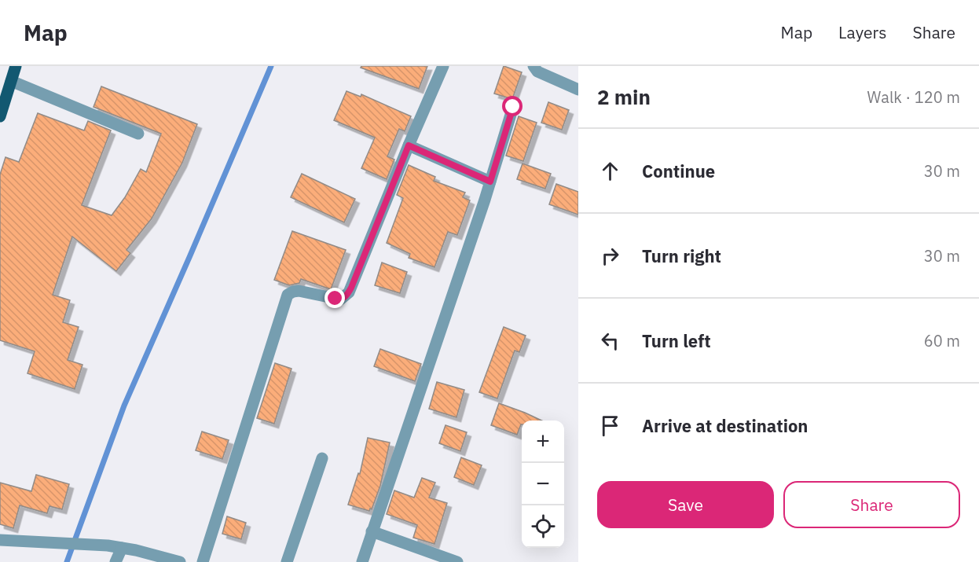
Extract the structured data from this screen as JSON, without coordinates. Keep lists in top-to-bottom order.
{
  "page": {
    "header": "Map",
    "nav": ["Map", "Layers", "Share"],
    "heading": ["2 min", "Walk · 120 m"],
    "list": [
      ["Continue", "30 m"],
      ["Turn right", "30 m"],
      ["Turn left", "60 m"],
      "Arrive at destination"
    ],
    "map_buttons": ["+", "−"],
    "buttons": ["Save", "Share"]
  }
}
